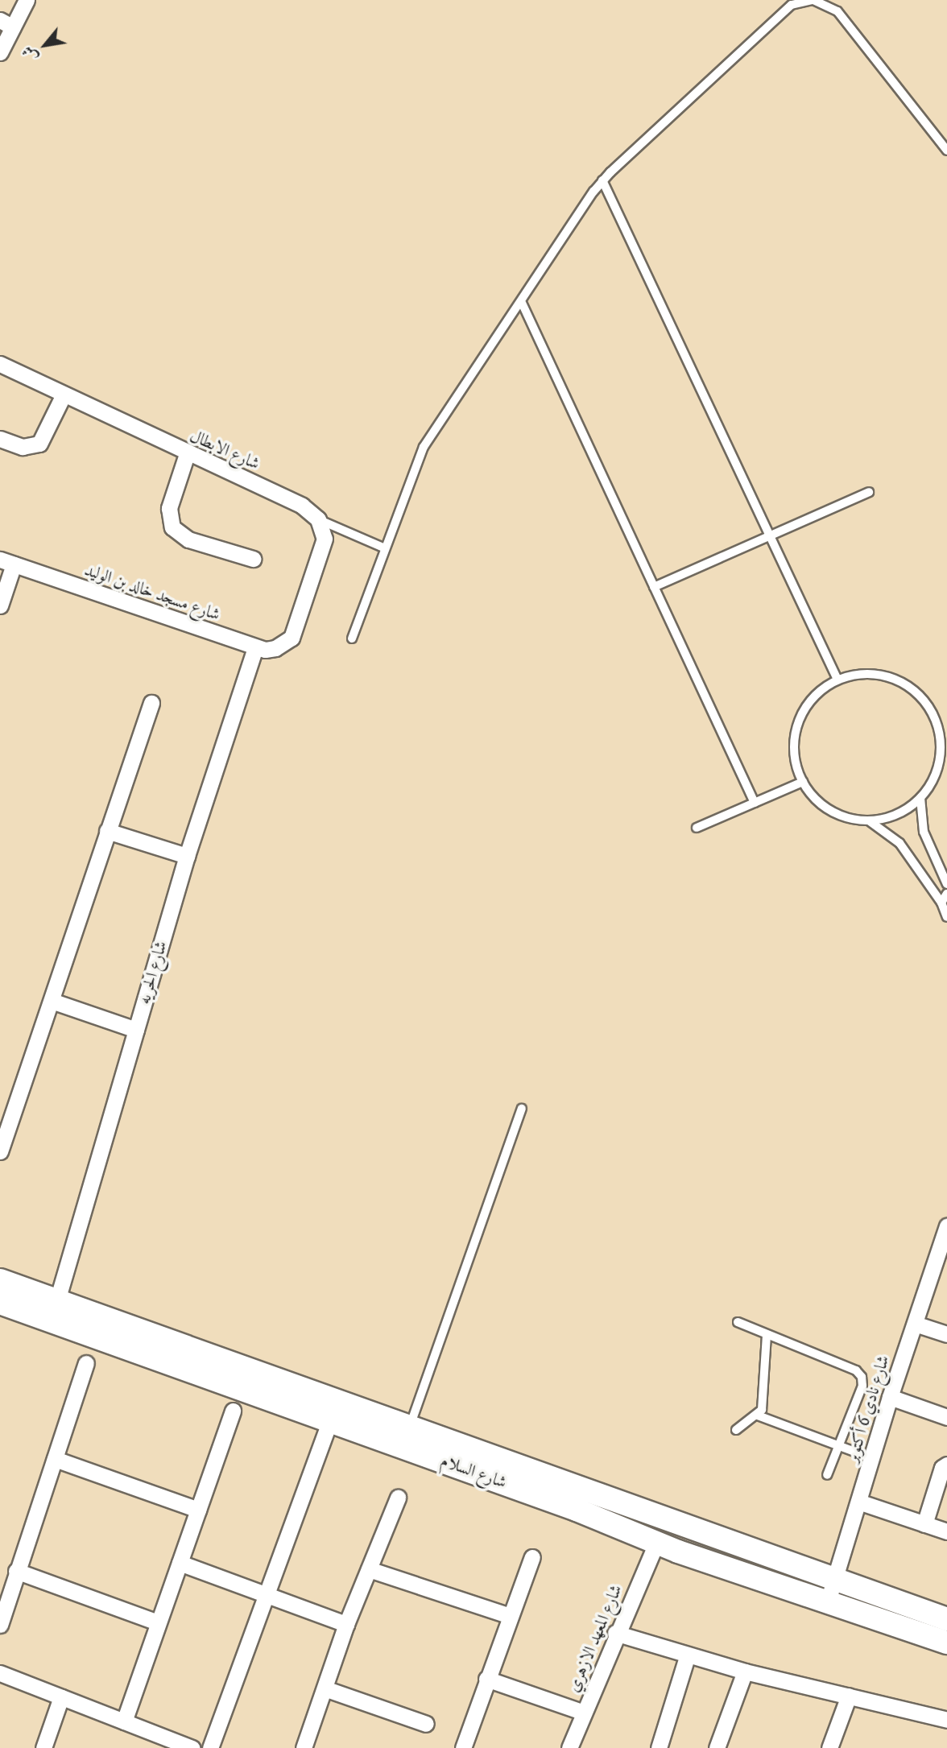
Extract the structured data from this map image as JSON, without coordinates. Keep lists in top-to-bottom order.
{
  "streets": {
    "street": [
      "شارع الابطال",
      "شارع مسجد خالد بن الوليد",
      "شارع الحريه",
      "شارع نادي 6 أكتوبر",
      "شارع السلام",
      "شارع المعهد الازهري"
    ]
  },
  "crossings": [
    ["شارع الابطال", "شارع مسجد خالد بن الوليد"],
    ["شارع مسجد خالد بن الوليد", "شارع الحريه"],
    ["شارع الحريه", "شارع السلام"],
    ["شارع نادي 6 أكتوبر", "شارع السلام"],
    ["شارع السلام", "شارع المعهد الازهري"]
  ],
  "north": "bottom left"
}
